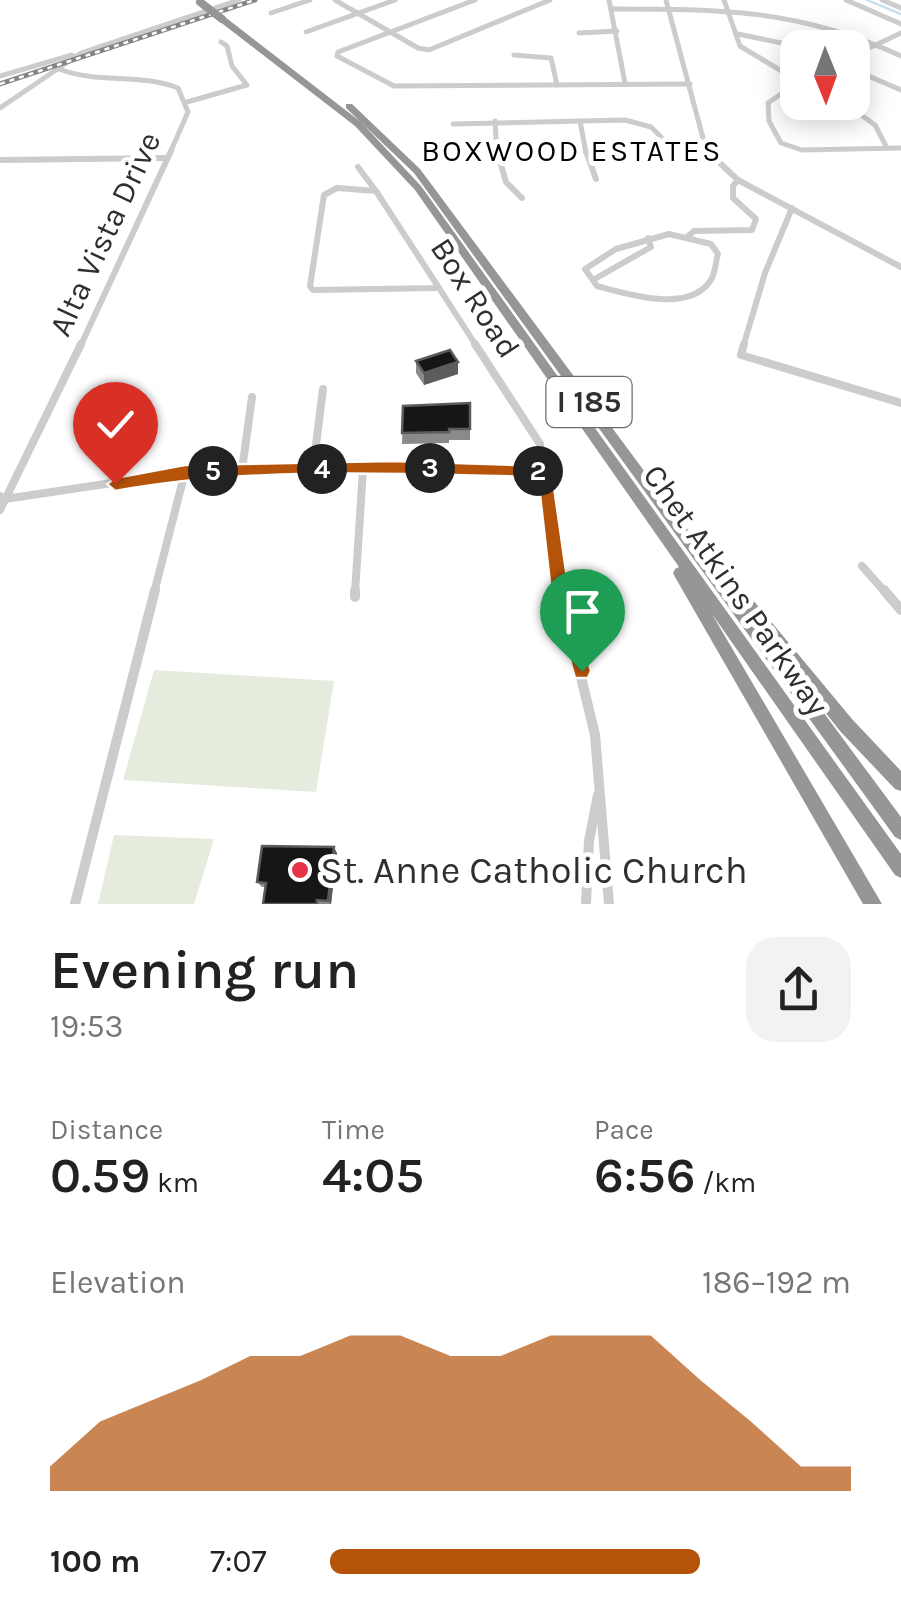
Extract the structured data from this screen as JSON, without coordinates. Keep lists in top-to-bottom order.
{
  "streets": {
    "highway": ["I 185", "Chet Atkins Parkway"],
    "street": ["Alta Vista Drive", "Box Road"]
  },
  "districts": ["BOXWOOD ESTATES"],
  "places": ["St. Anne Catholic Church"],
  "north": "bottom",
  "page": {
    "pins": [
      "3",
      "4",
      "2",
      "5"
    ],
    "heading": ["Evening run", "19:53"],
    "stats": [
      ["Distance", "0.59 km"],
      ["Time", "4:05"],
      ["Pace", "6:56 /km"]
    ],
    "chart": ["Elevation", "186–192 m"],
    "list": [
      {
        "name": "100 m",
        "note": "7:07"
      }
    ]
  }
}
